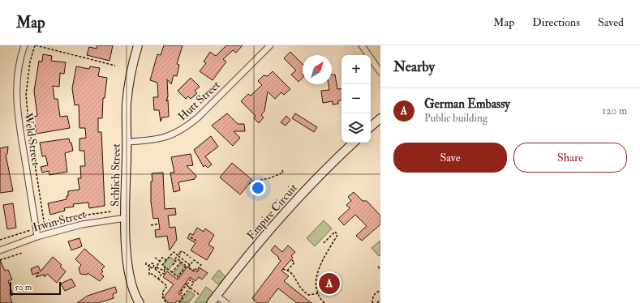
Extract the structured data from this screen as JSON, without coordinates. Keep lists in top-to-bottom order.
{
  "streets": {
    "street": [
      "Hutt Street",
      "Weld Street",
      "Schlich Street",
      "Empire Circuit",
      "Irwin Street"
    ]
  },
  "crossings": [
    ["Hutt Street", "Schlich Street"],
    ["Weld Street", "Irwin Street"],
    ["Schlich Street", "Irwin Street"]
  ],
  "scale_bar": "50 m",
  "north": "top right",
  "page": {
    "header": "Map",
    "nav": ["Map", "Directions", "Saved"],
    "heading": "Nearby",
    "map_buttons": ["+", "−"],
    "list": [
      {
        "mark": "A",
        "name": "German Embassy",
        "note": "Public building",
        "value": "120 m"
      }
    ],
    "buttons": ["Save", "Share"],
    "pins": "A",
    "scale": "50 m"
  }
}
